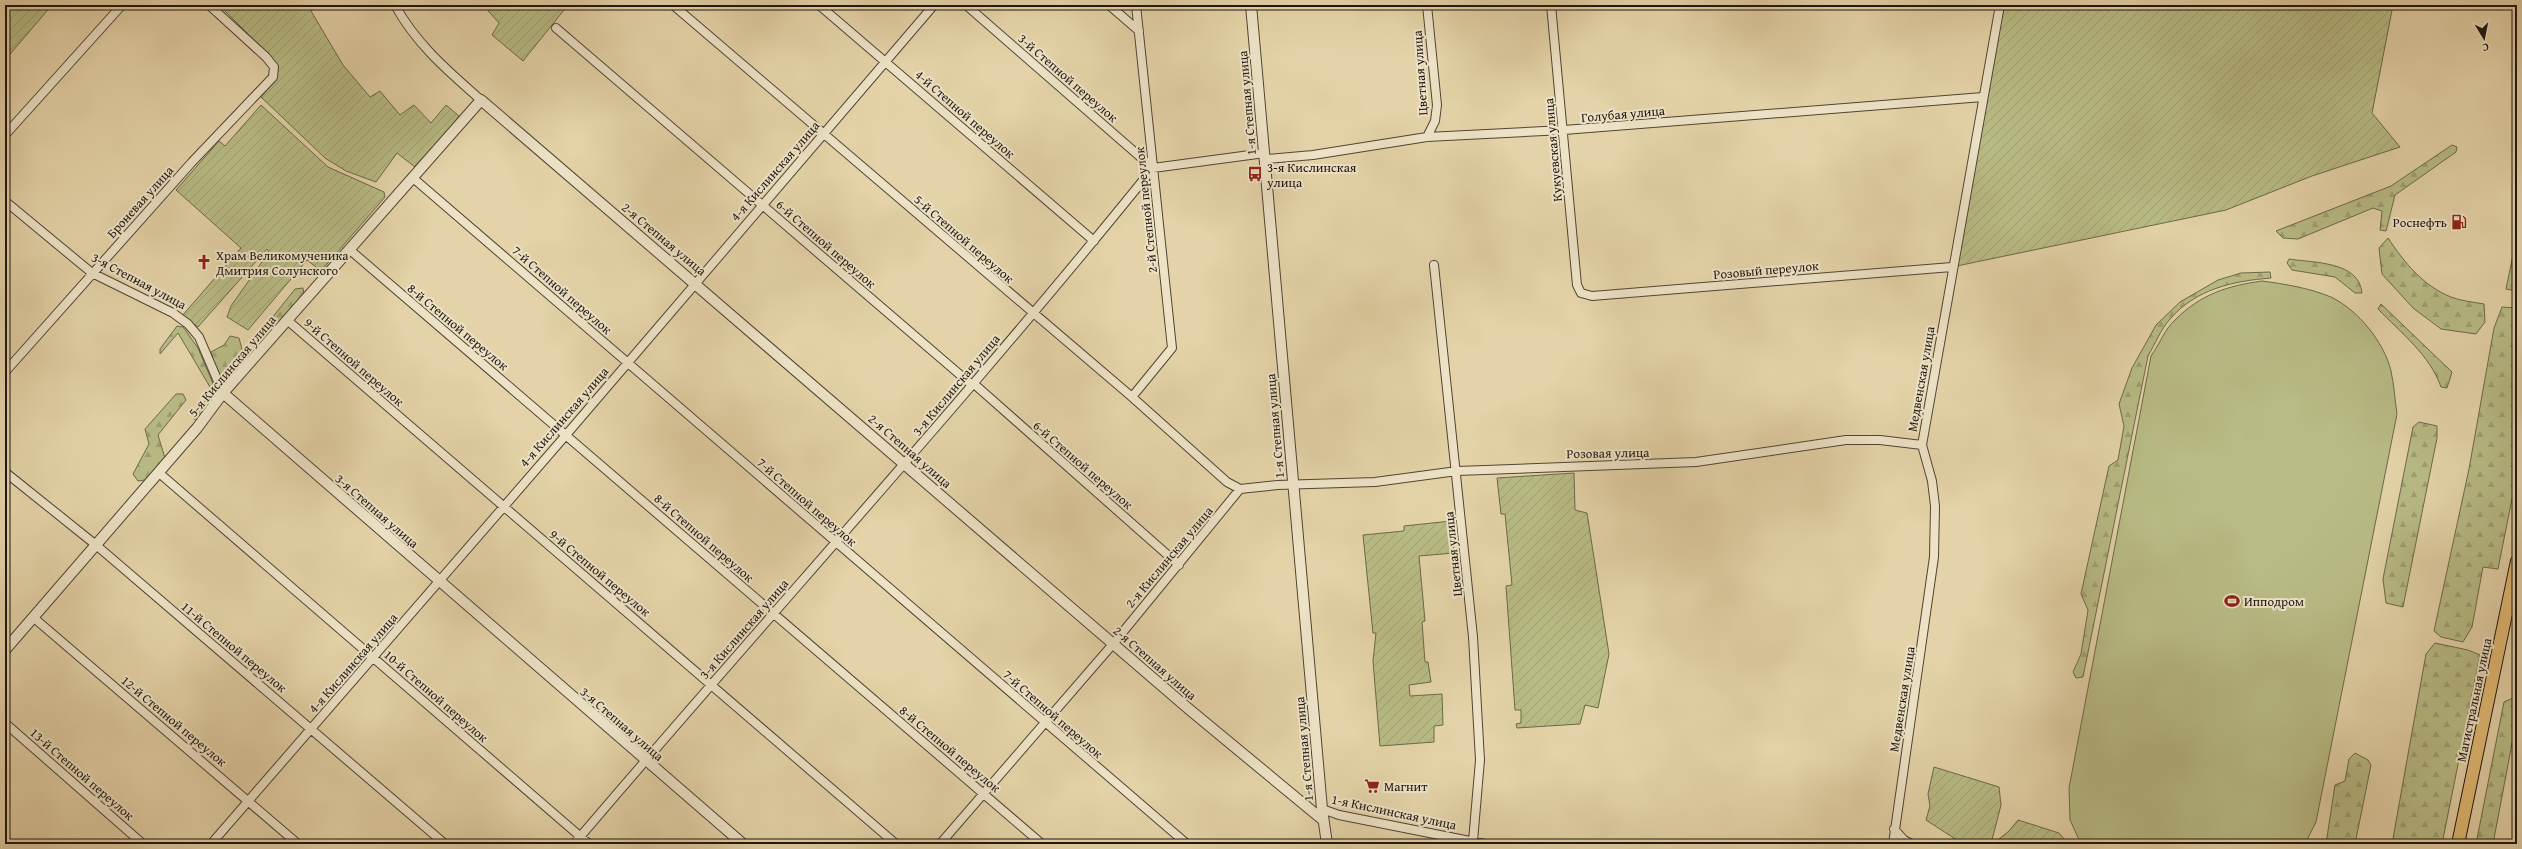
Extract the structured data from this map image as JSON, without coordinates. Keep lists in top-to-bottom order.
{
  "streets": {
    "main road": ["Магистральная улица"],
    "street": [
      "Цветная улица",
      "3-й Степной переулок",
      "1-я Степная улица",
      "4-й Степной переулок",
      "Голубая улица",
      "Кукуевская улица",
      "4-я Кислинская улица",
      "Броневая улица",
      "2-й Степной переулок",
      "2-я Степная улица",
      "5-й Степной переулок",
      "6-й Степной переулок",
      "Розовый переулок",
      "3-я Степная улица",
      "7-й Степной переулок",
      "8-й Степной переулок",
      "9-й Степной переулок",
      "5-я Кислинская улица",
      "Медвенская улица",
      "3-я Кислинская улица",
      "Розовая улица",
      "2-я Кислинская улица",
      "11-й Степной переулок",
      "10-й Степной переулок",
      "12-й Степной переулок",
      "13-й Степной переулок",
      "1-я Кислинская улица"
    ]
  },
  "crossings": [
    ["Цветная улица", "Голубая улица"],
    ["Цветная улица", "Розовая улица"],
    ["Цветная улица", "1-я Кислинская улица"],
    ["3-й Степной переулок", "2-й Степной переулок"],
    ["3-й Степной переулок", "3-я Кислинская улица"],
    ["1-я Степная улица", "Голубая улица"],
    ["1-я Степная улица", "2-я Степная улица"],
    ["1-я Степная улица", "Розовая улица"],
    ["1-я Степная улица", "1-я Кислинская улица"],
    ["4-й Степной переулок", "4-я Кислинская улица"],
    ["4-й Степной переулок", "3-я Кислинская улица"],
    ["Голубая улица", "Кукуевская улица"],
    ["Голубая улица", "Медвенская улица"],
    ["Кукуевская улица", "Розовый переулок"],
    ["4-я Кислинская улица", "2-я Степная улица"],
    ["4-я Кислинская улица", "5-й Степной переулок"],
    ["4-я Кислинская улица", "6-й Степной переулок"],
    ["4-я Кислинская улица", "3-я Степная улица"],
    ["4-я Кислинская улица", "7-й Степной переулок"],
    ["4-я Кислинская улица", "8-й Степной переулок"],
    ["4-я Кислинская улица", "9-й Степной переулок"],
    ["4-я Кислинская улица", "11-й Степной переулок"],
    ["4-я Кислинская улица", "10-й Степной переулок"],
    ["4-я Кислинская улица", "12-й Степной переулок"],
    ["Броневая улица", "3-я Степная улица"],
    ["2-й Степной переулок", "5-й Степной переулок"],
    ["2-й Степной переулок", "3-я Кислинская улица"],
    ["2-я Степная улица", "5-я Кислинская улица"],
    ["2-я Степная улица", "3-я Кислинская улица"],
    ["2-я Степная улица", "2-я Кислинская улица"],
    ["5-й Степной переулок", "3-я Кислинская улица"],
    ["5-й Степной переулок", "2-я Кислинская улица"],
    ["6-й Степной переулок", "3-я Кислинская улица"],
    ["6-й Степной переулок", "2-я Кислинская улица"],
    ["Розовый переулок", "Медвенская улица"],
    ["3-я Степная улица", "5-я Кислинская улица"],
    ["3-я Степная улица", "3-я Кислинская улица"],
    ["7-й Степной переулок", "5-я Кислинская улица"],
    ["7-й Степной переулок", "3-я Кислинская улица"],
    ["7-й Степной переулок", "2-я Кислинская улица"],
    ["8-й Степной переулок", "5-я Кислинская улица"],
    ["8-й Степной переулок", "3-я Кислинская улица"],
    ["8-й Степной переулок", "2-я Кислинская улица"],
    ["9-й Степной переулок", "5-я Кислинская улица"],
    ["9-й Степной переулок", "3-я Кислинская улица"],
    ["5-я Кислинская улица", "11-й Степной переулок"],
    ["5-я Кислинская улица", "10-й Степной переулок"],
    ["5-я Кислинская улица", "12-й Степной переулок"],
    ["Медвенская улица", "Розовая улица"],
    ["3-я Кислинская улица", "10-й Степной переулок"]
  ],
  "places": {
    "bus stop": ["3-я Кислинская улица"],
    "fuel station": ["Роснефть"],
    "church": ["Храм Великомученика Дмитрия Солунского"],
    "sports": ["Ипподром"],
    "supermarket": ["Магнит"]
  },
  "north": "bottom"
}
